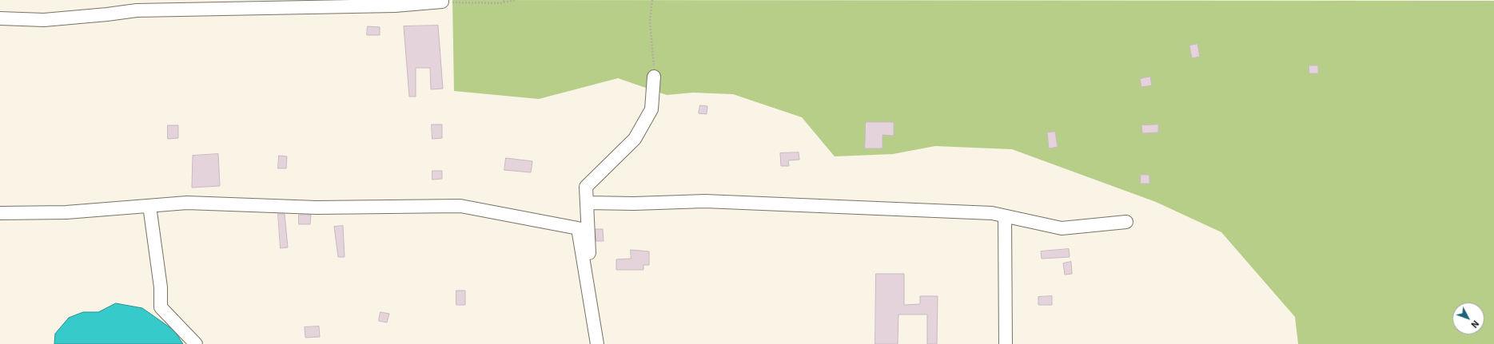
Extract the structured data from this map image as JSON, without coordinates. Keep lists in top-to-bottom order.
{
  "north": "bottom right"
}
